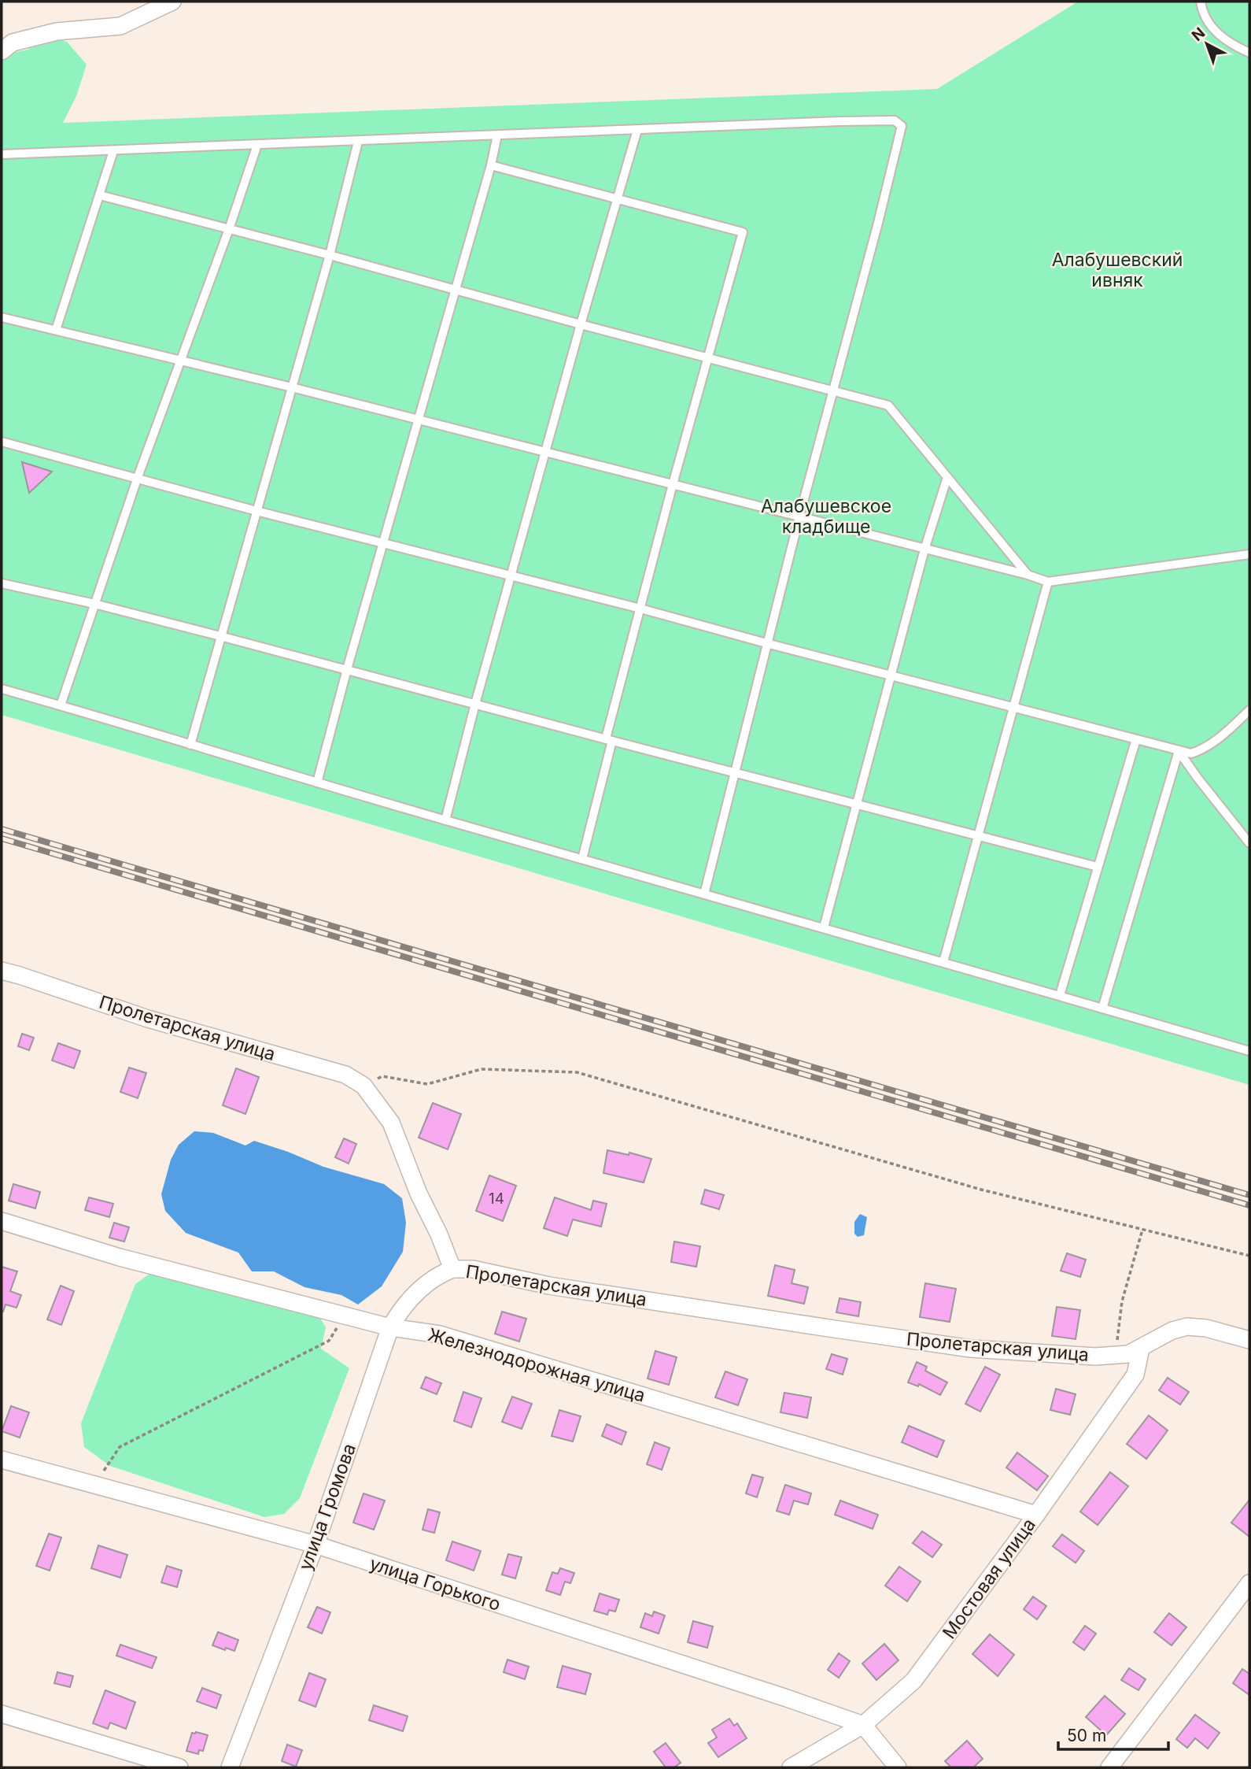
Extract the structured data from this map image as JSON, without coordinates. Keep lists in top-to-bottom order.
{
  "streets": {
    "street": [
      "Пролетарская улица",
      "Железнодорожная улица",
      "улица Громова",
      "Мостовая улица",
      "улица Горького"
    ]
  },
  "crossings": [
    ["Пролетарская улица", "улица Громова"],
    ["Пролетарская улица", "Мостовая улица"],
    ["Железнодорожная улица", "улица Громова"],
    ["Железнодорожная улица", "Мостовая улица"],
    ["улица Громова", "улица Горького"],
    ["Мостовая улица", "улица Горького"]
  ],
  "parks": ["Алабушевский ивняк", "Алабушевское кладбище"],
  "house_numbers": ["14"],
  "scale_bar": "50 m",
  "north": "top left"
}
